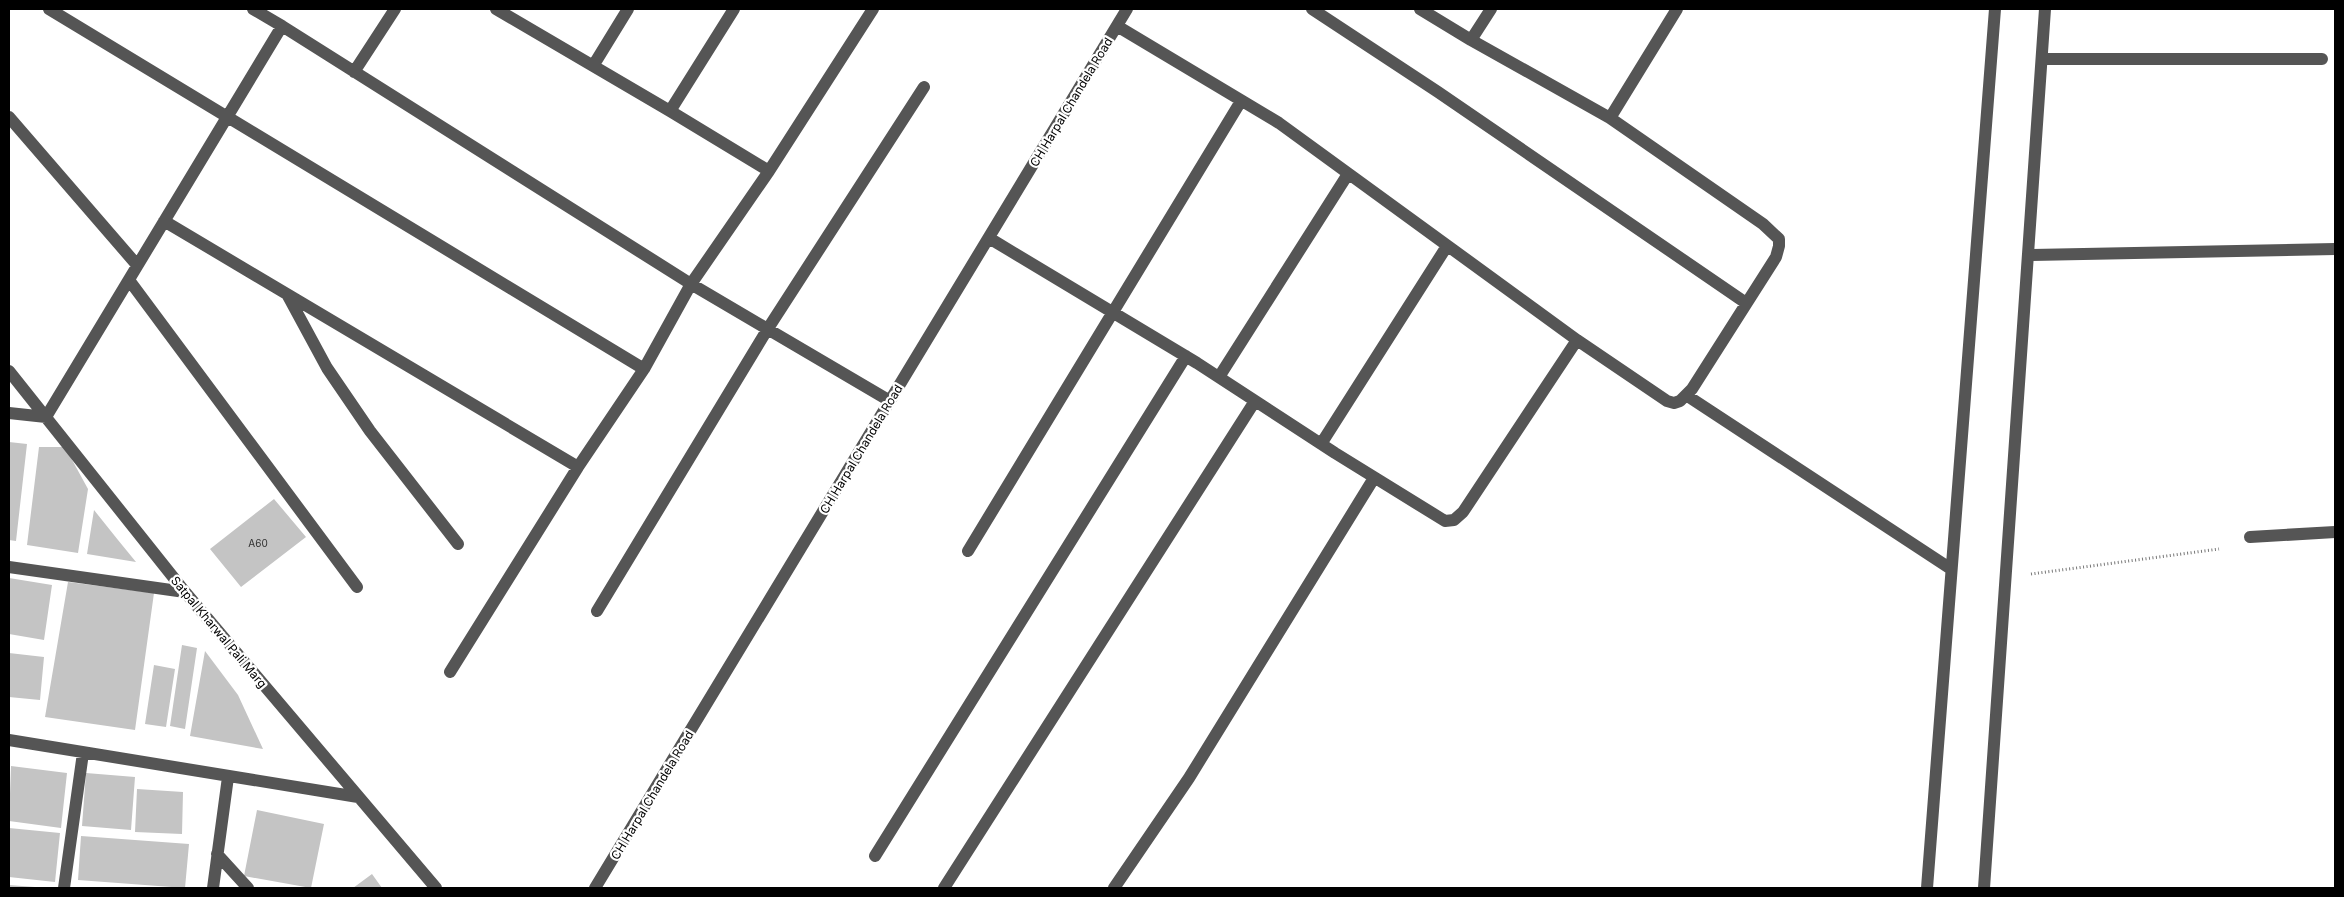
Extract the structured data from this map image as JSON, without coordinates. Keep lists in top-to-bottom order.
{
  "streets": {
    "street": ["CH Harpal Chandela Road", "Satpal Kharwal Pali Marg"]
  },
  "house_numbers": ["A60"]
}
